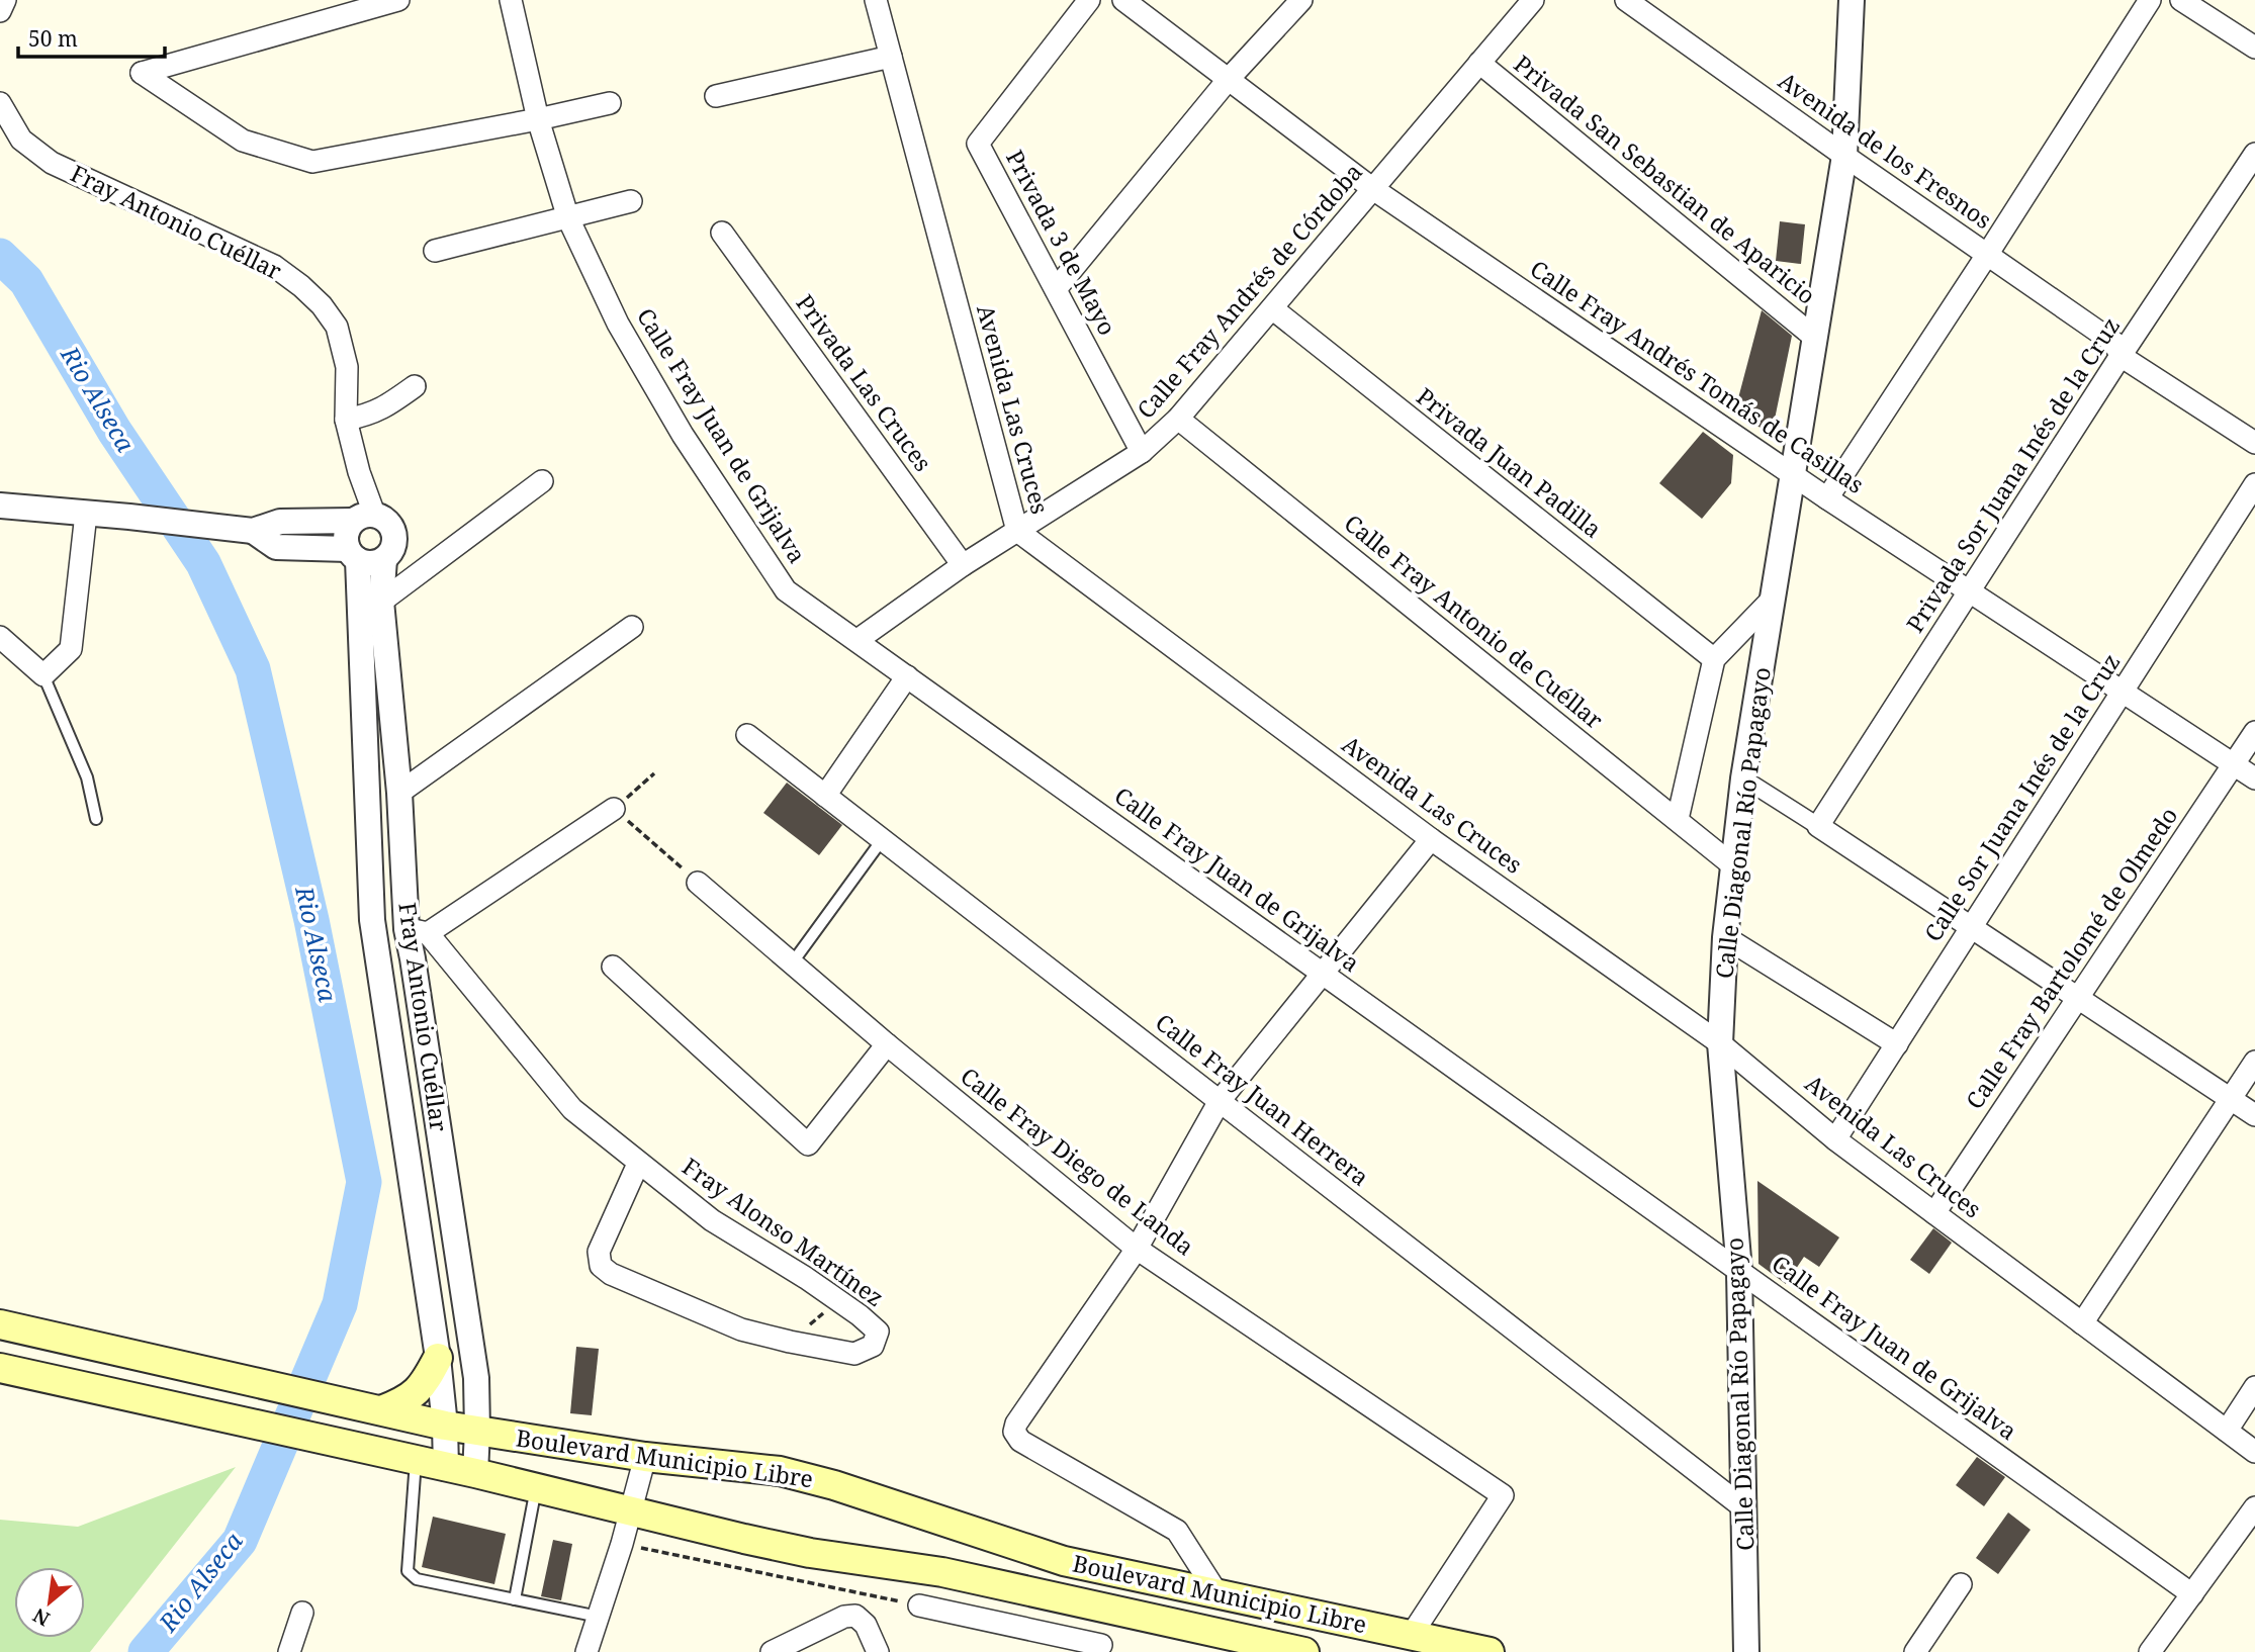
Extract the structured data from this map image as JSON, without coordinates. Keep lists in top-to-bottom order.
{
  "streets": {
    "main road": ["Boulevard Municipio Libre"],
    "street": [
      "Avenida de los Fresnos",
      "Privada San Sebastian de Aparicio",
      "Fray Antonio Cuéllar",
      "Privada 3 de Mayo",
      "Calle Fray Andrés de Córdoba",
      "Calle Fray Andrés Tomás de Casillas",
      "Privada Las Cruces",
      "Avenida Las Cruces",
      "Calle Fray Juan de Grijalva",
      "Privada Juan Padilla",
      "Privada Sor Juana Inés de la Cruz",
      "Calle Fray Antonio de Cuéllar",
      "Calle Sor Juana Inés de la Cruz",
      "Calle Diagonal Río Papagayo",
      "Calle Fray Bartolomé de Olmedo",
      "Calle Fray Juan Herrera",
      "Calle Fray Diego de Landa",
      "Fray Alonso Martínez"
    ]
  },
  "crossings": [
    ["Avenida de los Fresnos", "Privada Sor Juana Inés de la Cruz"],
    ["Avenida de los Fresnos", "Calle Diagonal Río Papagayo"],
    ["Privada San Sebastian de Aparicio", "Calle Fray Andrés de Córdoba"],
    ["Privada San Sebastian de Aparicio", "Calle Diagonal Río Papagayo"],
    ["Fray Antonio Cuéllar", "Boulevard Municipio Libre"],
    ["Privada 3 de Mayo", "Calle Fray Andrés de Córdoba"],
    ["Calle Fray Andrés de Córdoba", "Calle Fray Andrés Tomás de Casillas"],
    ["Calle Fray Andrés de Córdoba", "Privada Las Cruces"],
    ["Calle Fray Andrés de Córdoba", "Avenida Las Cruces"],
    ["Calle Fray Andrés de Córdoba", "Calle Fray Juan de Grijalva"],
    ["Calle Fray Andrés de Córdoba", "Privada Juan Padilla"],
    ["Calle Fray Andrés de Córdoba", "Calle Fray Antonio de Cuéllar"],
    ["Calle Fray Andrés Tomás de Casillas", "Privada Sor Juana Inés de la Cruz"],
    ["Calle Fray Andrés Tomás de Casillas", "Calle Sor Juana Inés de la Cruz"],
    ["Calle Fray Andrés Tomás de Casillas", "Calle Diagonal Río Papagayo"],
    ["Calle Fray Andrés Tomás de Casillas", "Calle Fray Bartolomé de Olmedo"],
    ["Avenida Las Cruces", "Calle Sor Juana Inés de la Cruz"],
    ["Avenida Las Cruces", "Calle Diagonal Río Papagayo"],
    ["Avenida Las Cruces", "Calle Fray Bartolomé de Olmedo"],
    ["Calle Fray Juan de Grijalva", "Calle Diagonal Río Papagayo"],
    ["Calle Fray Antonio de Cuéllar", "Calle Diagonal Río Papagayo"],
    ["Calle Diagonal Río Papagayo", "Calle Fray Juan Herrera"],
    ["Calle Fray Diego de Landa", "Boulevard Municipio Libre"]
  ],
  "water": ["Rio Alseca"],
  "scale_bar": "50 m",
  "north": "bottom left"
}
